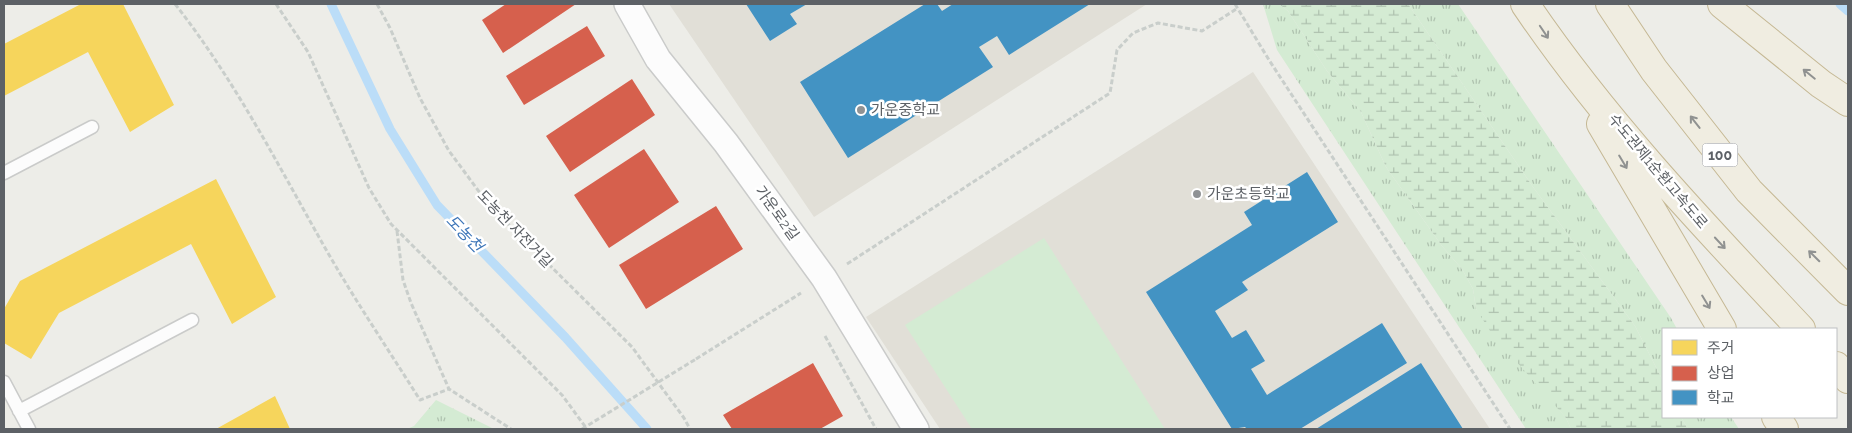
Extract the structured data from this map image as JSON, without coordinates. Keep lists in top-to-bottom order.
{
  "streets": {
    "highway": ["100", "수도권제1순환고속도로"],
    "street": ["가운로2길"],
    "path": ["도농천 자전거길"]
  },
  "water": ["도농천"],
  "places": ["가운중학교", "가운초등학교"],
  "legend": ["주거", "상업", "학교"]
}
